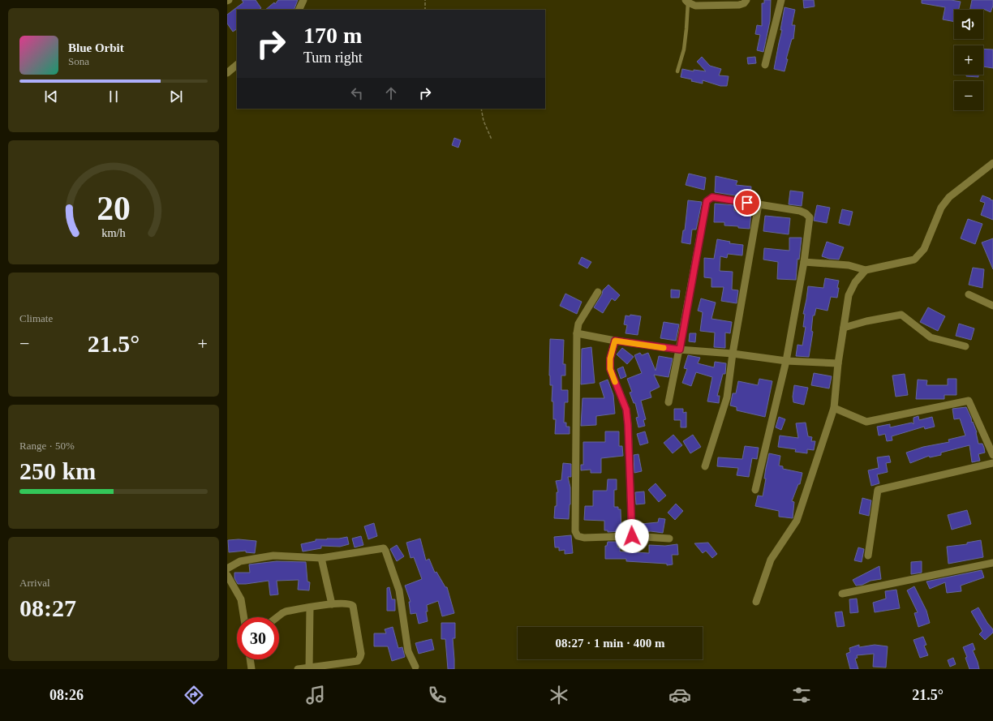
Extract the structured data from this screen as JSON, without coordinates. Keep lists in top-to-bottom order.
{
  "page": {
    "map_buttons": ["+", "−"],
    "turn": ["170 m", "Turn right"],
    "song": ["Blue Orbit", "Sona"],
    "tile": [
      "Climate",
      ["Range · 50%", "250 km"],
      ["Arrival", "08:27"]
    ],
    "heat": ["−", "21.5°", "+"],
    "limit": "30",
    "trip": "08:27 · 1 min · 400 m",
    "tabs": ["08:26", "21.5°"],
    "gauge": ["20", "km/h"]
  }
}
